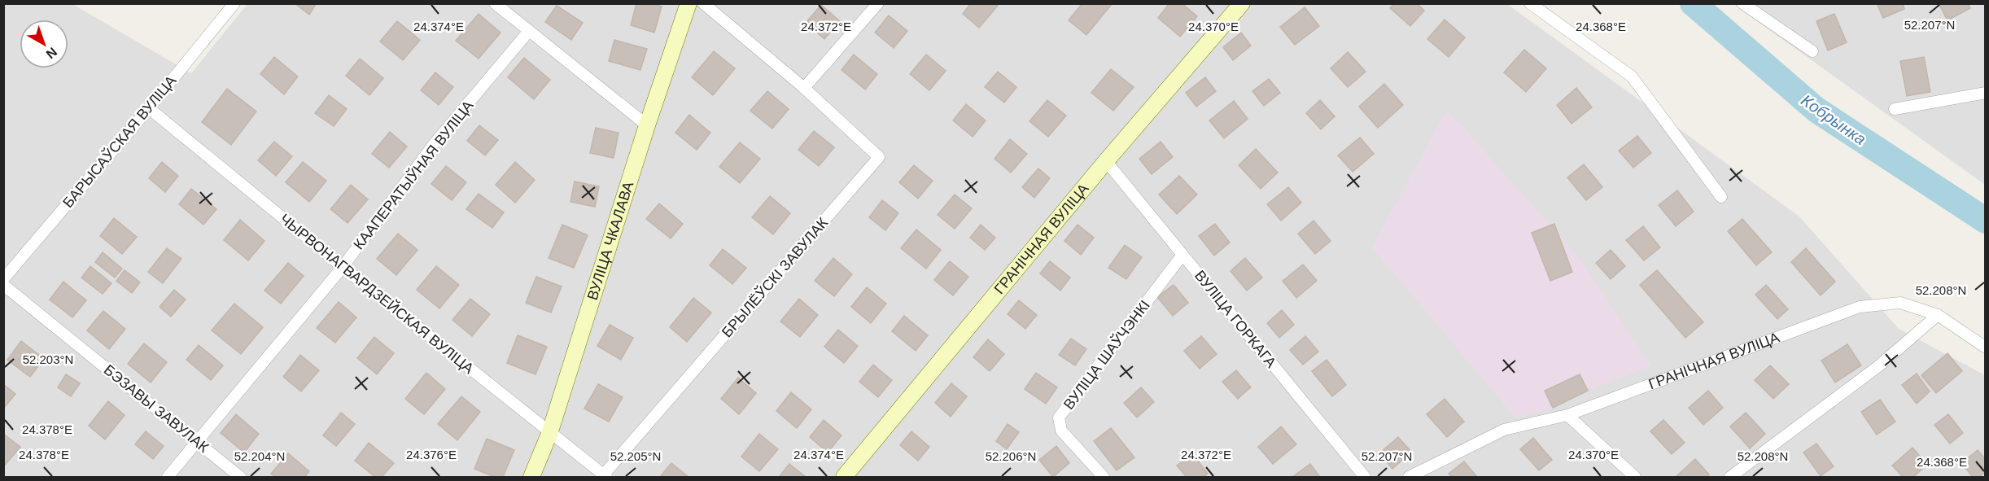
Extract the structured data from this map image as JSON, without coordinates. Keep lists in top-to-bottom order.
{
  "streets": {
    "main road": ["ГРАНІЧНАЯ ВУЛІЦА", "ВУЛІЦА ЧКАЛАВА"],
    "street": [
      "БАРЫСАЎСКАЯ ВУЛІЦА",
      "КААПЕРАТЫЎНАЯ ВУЛІЦА",
      "БРЫЛЁЎСКІ ЗАВУЛАК",
      "ЧЫРВОНАГВАРДЗЕЙСКАЯ ВУЛІЦА",
      "ВУЛІЦА ГОРКАГА",
      "ВУЛІЦА ШАЎЧЭНКІ",
      "БЭЗАВЫ ЗАВУЛАК"
    ]
  },
  "crossings": [
    ["БАРЫСАЎСКАЯ ВУЛІЦА", "ЧЫРВОНАГВАРДЗЕЙСКАЯ ВУЛІЦА"],
    ["КААПЕРАТЫЎНАЯ ВУЛІЦА", "ЧЫРВОНАГВАРДЗЕЙСКАЯ ВУЛІЦА"],
    ["КААПЕРАТЫЎНАЯ ВУЛІЦА", "БЭЗАВЫ ЗАВУЛАК"],
    ["ГРАНІЧНАЯ ВУЛІЦА", "ВУЛІЦА ГОРКАГА"],
    ["ВУЛІЦА ЧКАЛАВА", "ЧЫРВОНАГВАРДЗЕЙСКАЯ ВУЛІЦА"],
    ["БРЫЛЁЎСКІ ЗАВУЛАК", "ЧЫРВОНАГВАРДЗЕЙСКАЯ ВУЛІЦА"],
    ["ВУЛІЦА ГОРКАГА", "ВУЛІЦА ШАЎЧЭНКІ"]
  ],
  "water": ["Кобрынка"],
  "north": "bottom right",
  "coordinates": [
    "52.207°N",
    "24.372°E",
    "24.374°E",
    "24.370°E",
    "24.368°E",
    "52.208°N",
    "52.203°N",
    "24.378°E",
    "24.376°E",
    "52.204°N",
    "52.205°N",
    "52.206°N"
  ]
}
